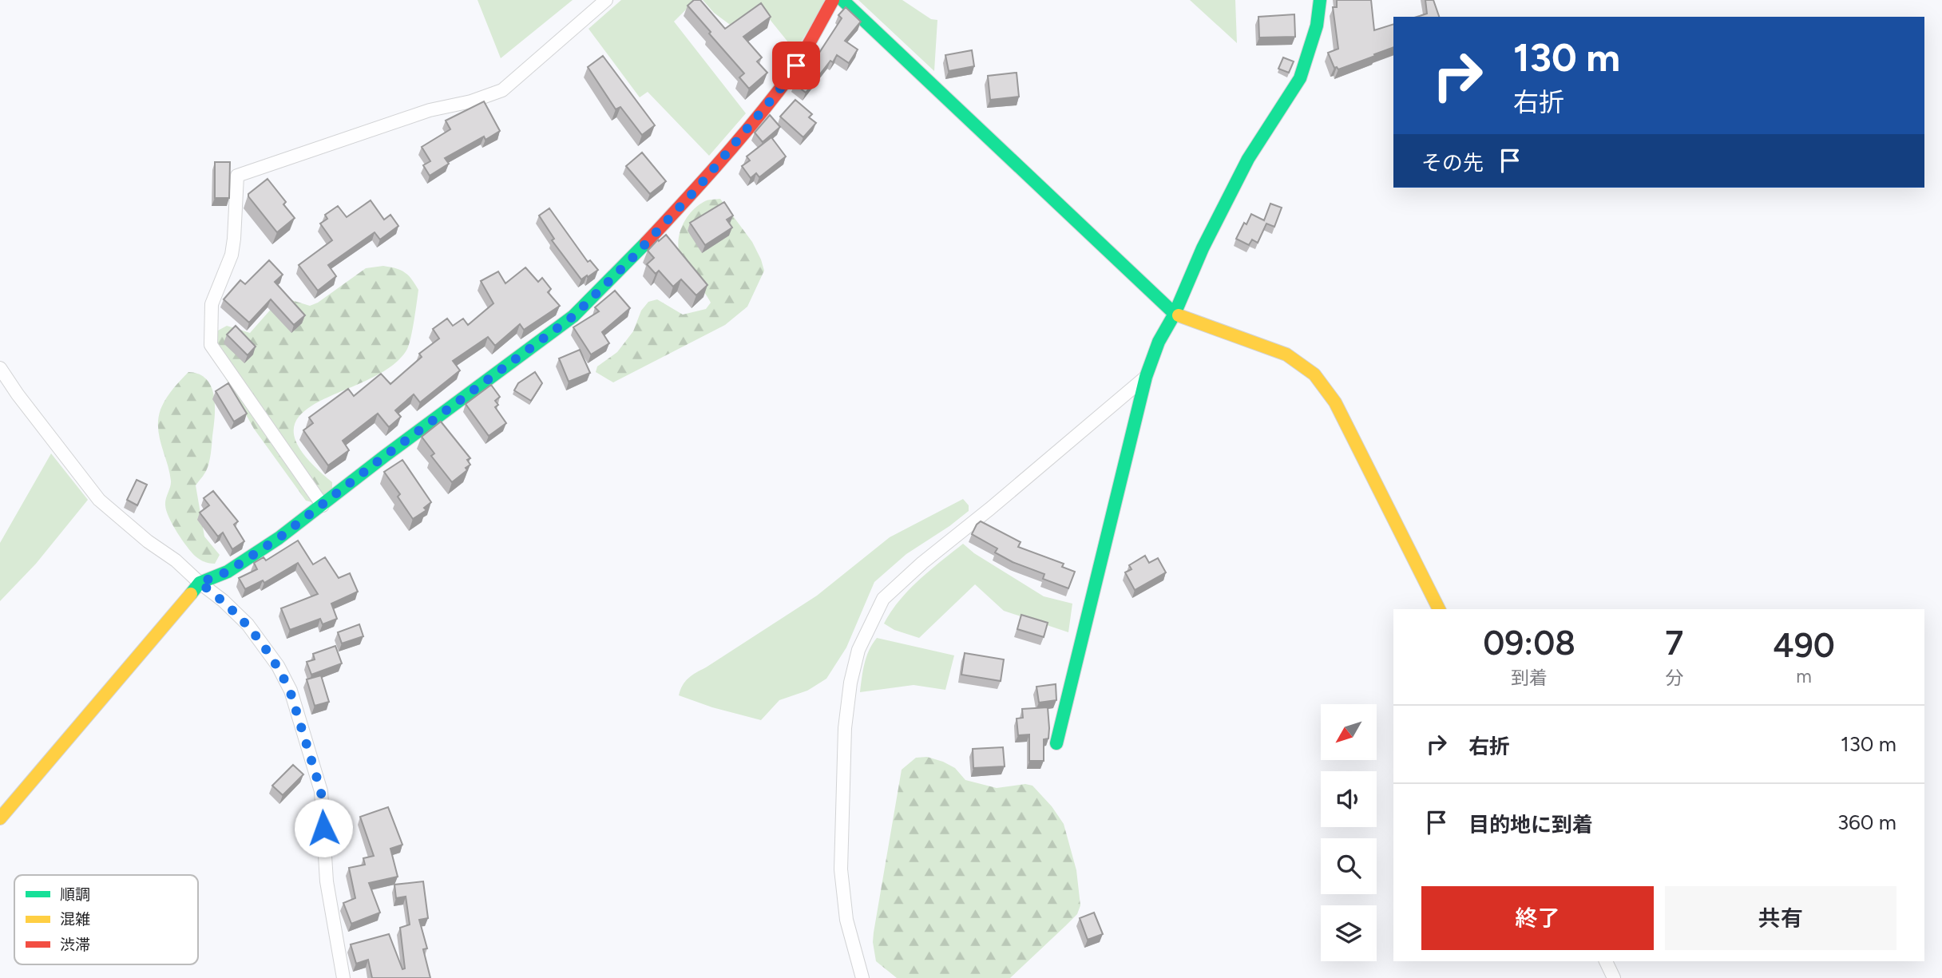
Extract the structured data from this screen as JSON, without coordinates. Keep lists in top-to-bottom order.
{
  "legend": ["順調", "混雑", "渋滞"],
  "north": "bottom left",
  "page": {
    "turn": ["130 m", "右折"],
    "then": "その先",
    "eta": [
      "09:08",
      "到着",
      "7",
      "分",
      "490",
      "m"
    ],
    "list": [
      {
        "name": "右折",
        "value": "130 m"
      },
      {
        "name": "目的地に到着",
        "value": "360 m"
      }
    ],
    "buttons": ["終了", "共有"]
  }
}
